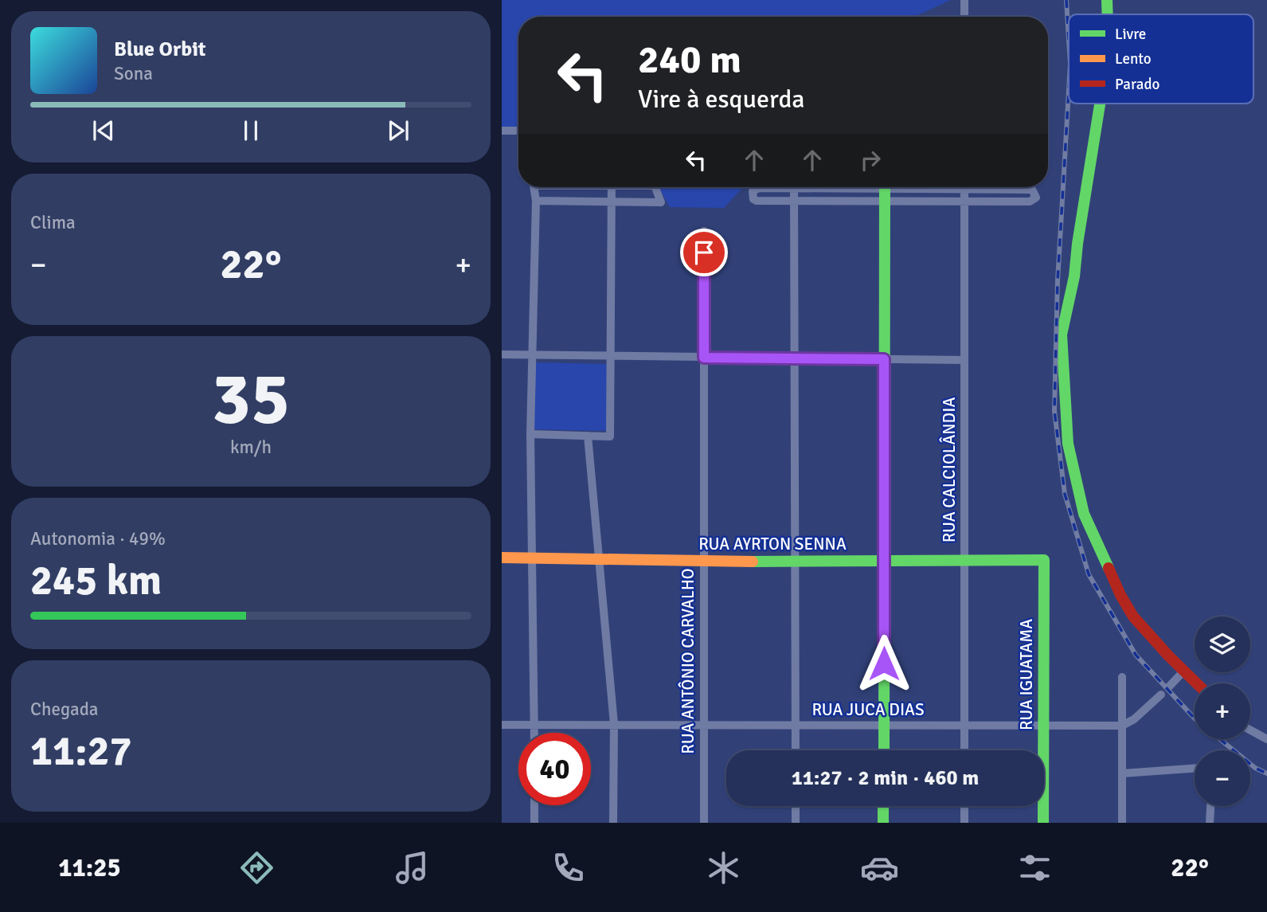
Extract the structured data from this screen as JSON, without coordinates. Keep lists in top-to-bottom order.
{
  "streets": {
    "street": [
      "RUA CALCIOLÂNDIA",
      "RUA AYRTON SENNA",
      "RUA ANTÔNIO CARVALHO",
      "RUA IGUATAMA",
      "RUA JUCA DIAS"
    ]
  },
  "crossings": [
    ["RUA CALCIOLÂNDIA", "RUA AYRTON SENNA"],
    ["RUA CALCIOLÂNDIA", "RUA JUCA DIAS"],
    ["RUA AYRTON SENNA", "RUA ANTÔNIO CARVALHO"],
    ["RUA AYRTON SENNA", "RUA IGUATAMA"],
    ["RUA ANTÔNIO CARVALHO", "RUA JUCA DIAS"],
    ["RUA IGUATAMA", "RUA JUCA DIAS"]
  ],
  "legend": ["Livre", "Lento", "Parado"],
  "page": {
    "turn": ["240 m", "Vire à esquerda"],
    "song": ["Blue Orbit", "Sona"],
    "tile": [
      "Clima",
      ["35", "km/h"],
      ["Autonomia · 49%", "245 km"],
      ["Chegada", "11:27"]
    ],
    "heat": ["−", "22°", "+"],
    "map_buttons": ["+", "−"],
    "limit": "40",
    "trip": "11:27 · 2 min · 460 m",
    "tabs": ["11:25", "22°"]
  }
}
